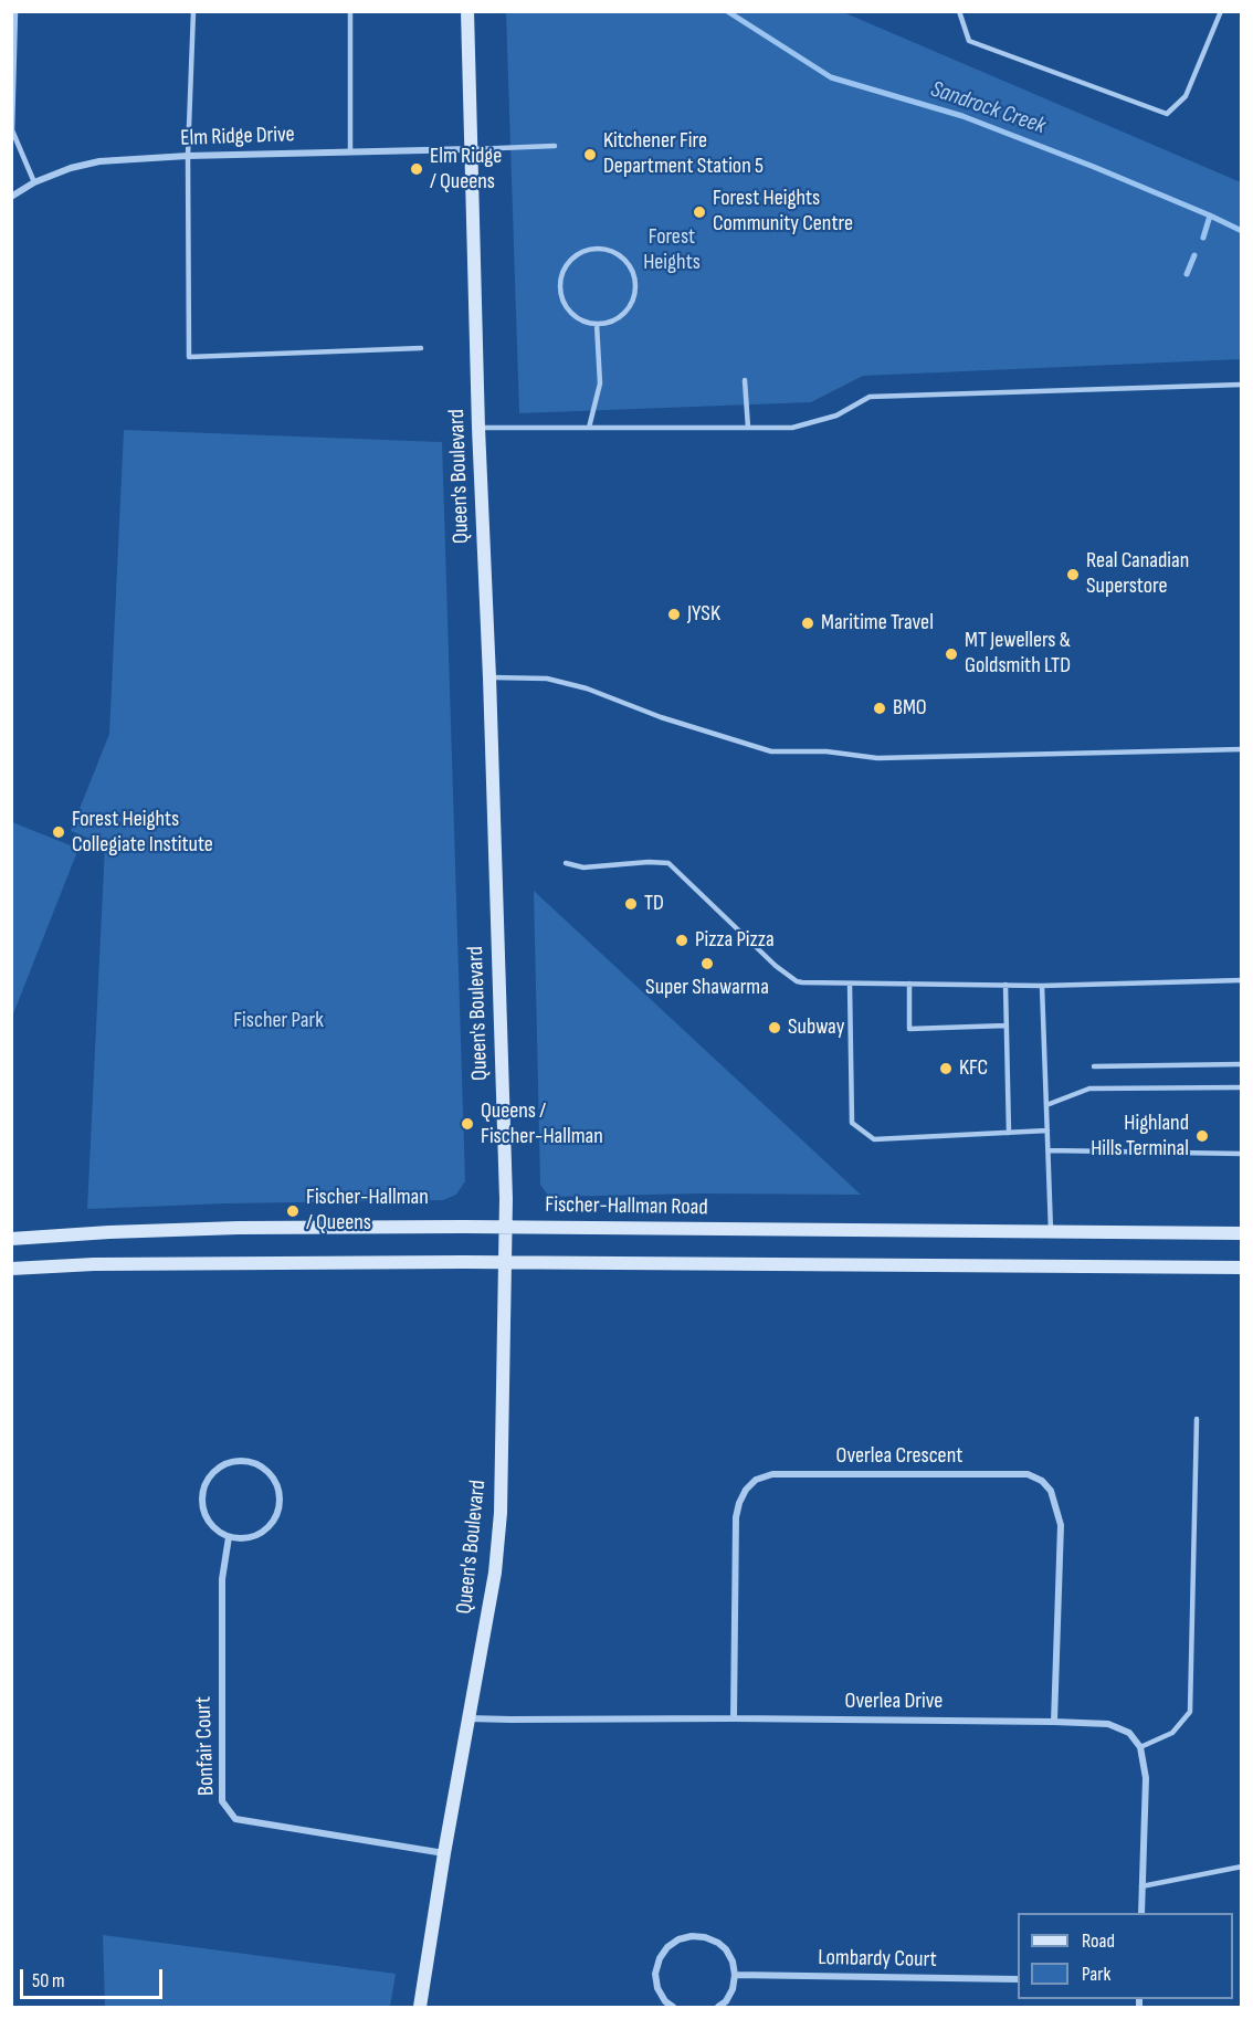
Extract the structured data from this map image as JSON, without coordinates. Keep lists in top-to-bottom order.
{
  "streets": {
    "main road": ["Queen's Boulevard", "Fischer-Hallman Road"],
    "street": [
      "Elm Ridge Drive",
      "Overlea Crescent",
      "Overlea Drive",
      "Bonfair Court",
      "Lombardy Court"
    ]
  },
  "crossings": [
    ["Elm Ridge Drive", "Queen's Boulevard"],
    ["Queen's Boulevard", "Fischer-Hallman Road"],
    ["Queen's Boulevard", "Overlea Drive"],
    ["Queen's Boulevard", "Bonfair Court"],
    ["Overlea Crescent", "Overlea Drive"]
  ],
  "water": ["Sandrock Creek"],
  "parks": ["Forest Heights", "Fischer Park"],
  "places": [
    "Kitchener Fire Department Station 5",
    "Elm Ridge / Queens",
    "Forest Heights Community Centre",
    "Real Canadian Superstore",
    "JYSK",
    "Maritime Travel",
    "MT Jewellers & Goldsmith LTD",
    "BMO",
    "Forest Heights Collegiate Institute",
    "TD",
    "Pizza Pizza",
    "Super Shawarma",
    "Subway",
    "KFC",
    "Queens / Fischer-Hallman",
    "Highland Hills Terminal",
    "Fischer-Hallman / Queens"
  ],
  "legend": ["Road", "Park"],
  "scale_bar": "50 m"
}
